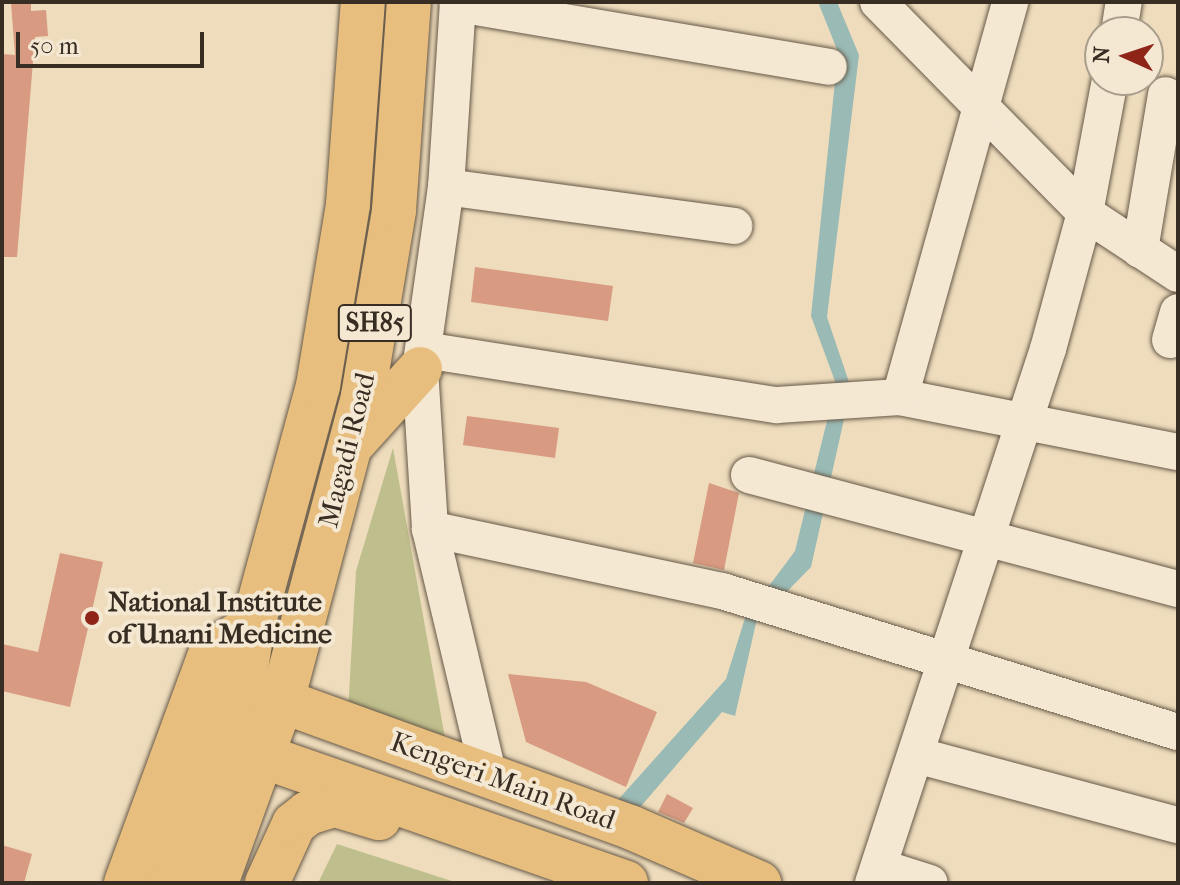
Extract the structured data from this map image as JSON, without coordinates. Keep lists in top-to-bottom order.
{
  "streets": {
    "main road": ["SH85", "Magadi Road", "Kengeri Main Road"]
  },
  "crossings": [
    ["Magadi Road", "Kengeri Main Road"]
  ],
  "places": ["National Institute of Unani Medicine"],
  "scale_bar": "50 m",
  "north": "left"
}
